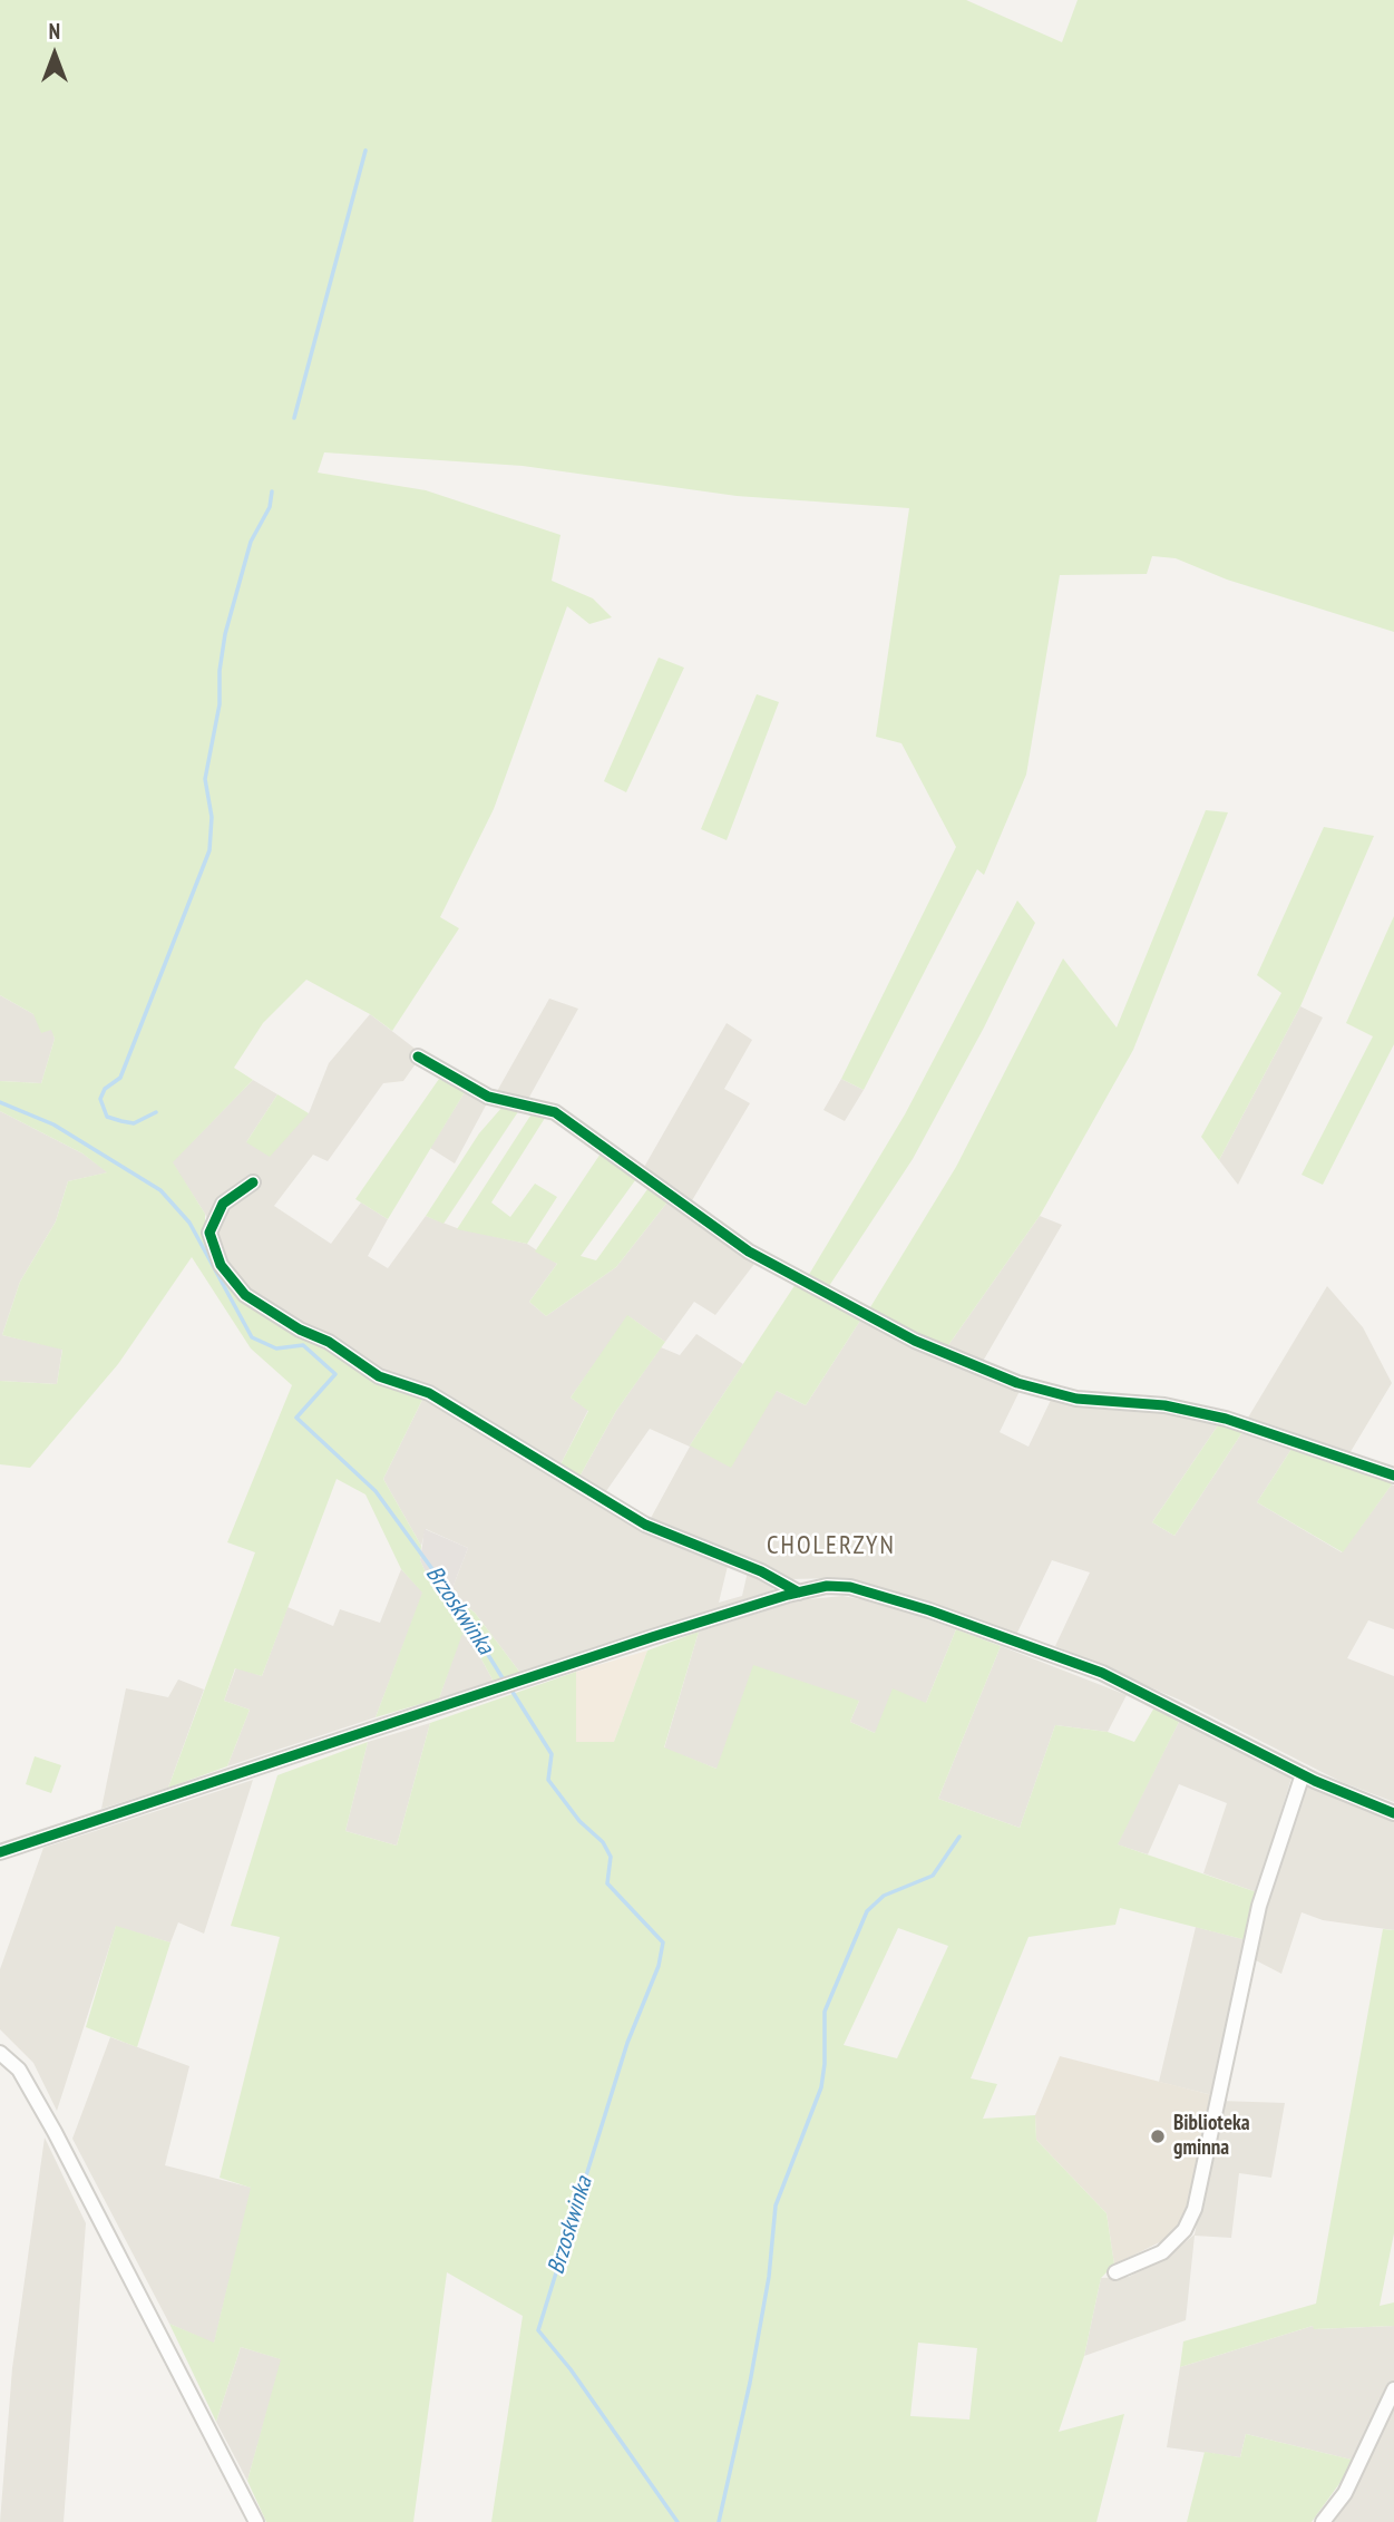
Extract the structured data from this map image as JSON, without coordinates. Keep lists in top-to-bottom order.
{
  "districts": ["CHOLERZYN"],
  "water": ["Brzoskwinka"],
  "places": ["Biblioteka gminna"],
  "north": "top"
}
